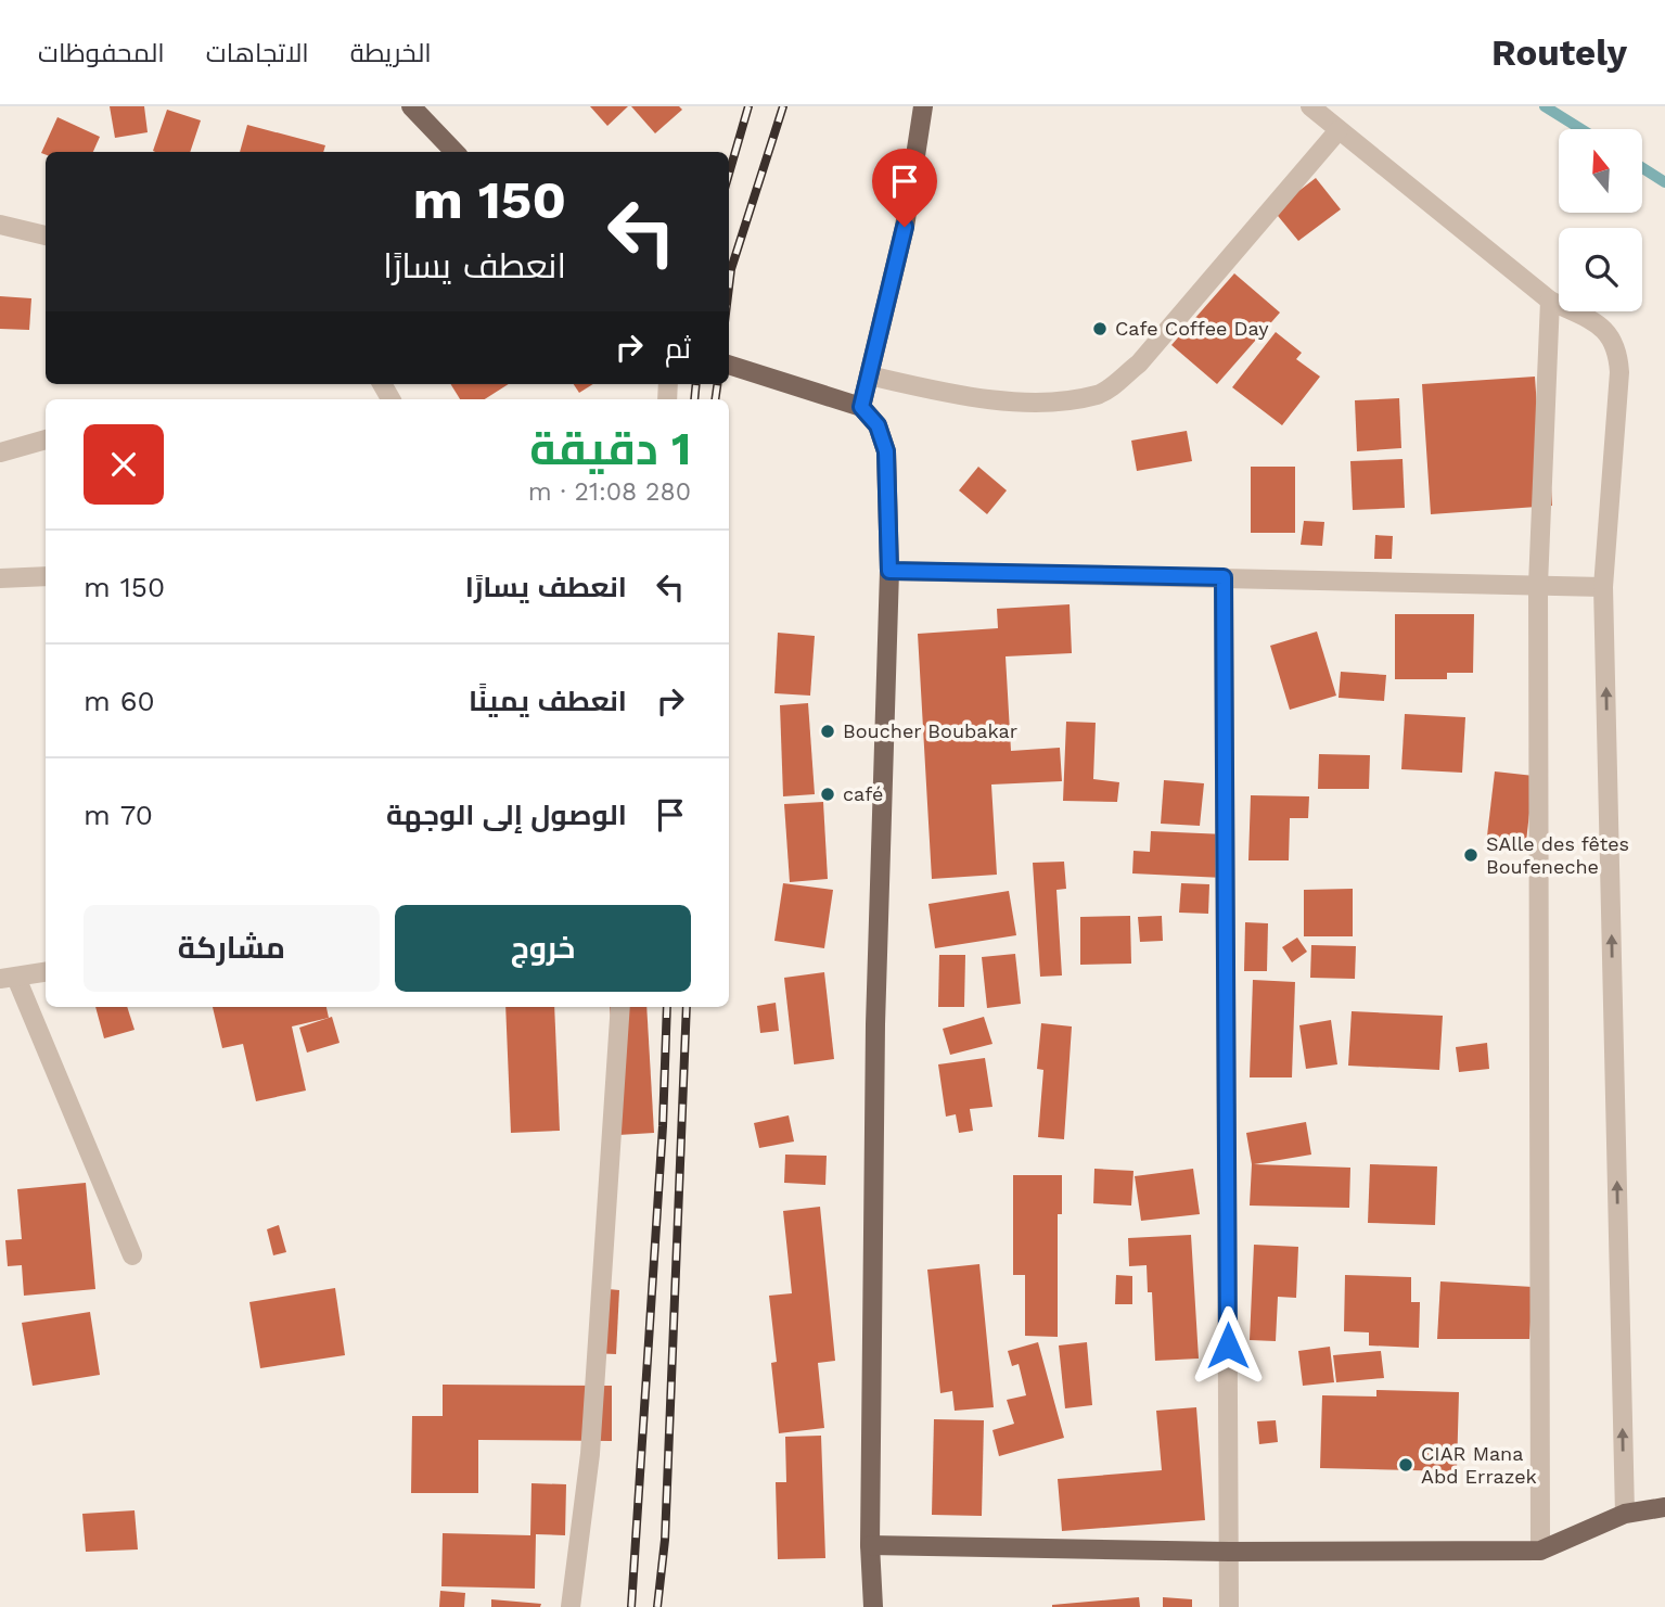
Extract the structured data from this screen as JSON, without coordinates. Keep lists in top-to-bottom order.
{
  "places": [
    "Cafe Coffee Day",
    "Boucher Boubakar",
    "café",
    "SAlle des fêtes Boufeneche",
    "CIAR Mana Abd Errazek"
  ],
  "north": "top",
  "page": {
    "header": "Routely",
    "nav": ["الخريطة", "الاتجاهات", "المحفوظات"],
    "turn": ["150 m", "انعطف يسارًا"],
    "then": "ثم",
    "heading": ["1 دقيقة", "280 m · 21:08"],
    "list": [
      {
        "name": "انعطف يسارًا",
        "value": "150 m"
      },
      {
        "name": "انعطف يمينًا",
        "value": "60 m"
      },
      {
        "name": "الوصول إلى الوجهة",
        "value": "70 m"
      }
    ],
    "buttons": ["خروج", "مشاركة"]
  }
}
